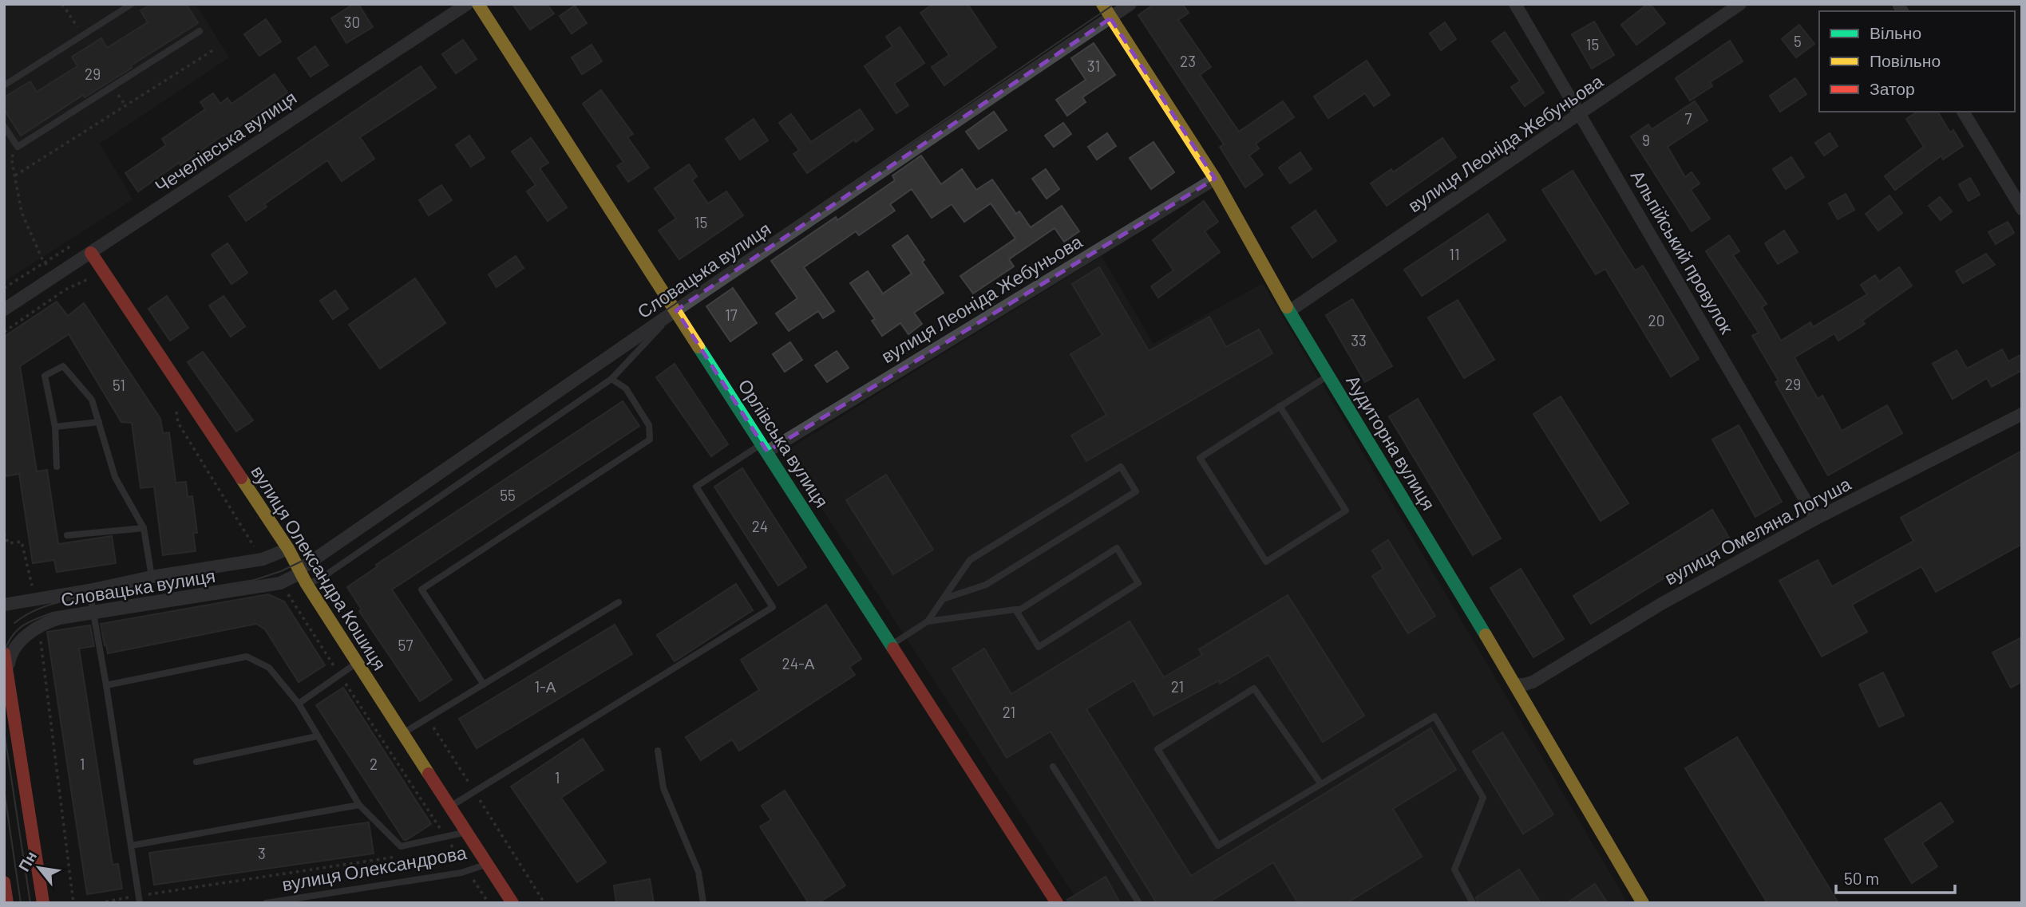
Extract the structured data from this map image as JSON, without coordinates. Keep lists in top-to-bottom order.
{
  "streets": {
    "main road": ["Аудиторна вулиця", "Орлівська вулиця", "вулиця Олександра Кошиця"],
    "street": [
      "Чечелівська вулиця",
      "вулиця Леоніда Жебуньова",
      "Альпійський провулок",
      "Словацька вулиця",
      "вулиця Омеляна Логуша"
    ],
    "lane": ["вулиця Олександрова"]
  },
  "crossings": [
    ["Чечелівська вулиця", "вулиця Олександра Кошиця"],
    ["вулиця Леоніда Жебуньова", "Альпійський провулок"],
    ["вулиця Леоніда Жебуньова", "Аудиторна вулиця"],
    ["вулиця Леоніда Жебуньова", "Орлівська вулиця"],
    ["Альпійський провулок", "вулиця Омеляна Логуша"],
    ["Словацька вулиця", "Аудиторна вулиця"],
    ["Словацька вулиця", "Орлівська вулиця"],
    ["Словацька вулиця", "вулиця Олександра Кошиця"],
    ["Аудиторна вулиця", "вулиця Омеляна Логуша"],
    ["вулиця Олександра Кошиця", "вулиця Олександрова"]
  ],
  "house_numbers": [
    "30",
    "5",
    "15",
    "23",
    "31",
    "29",
    "7",
    "9",
    "15",
    "11",
    "17",
    "20",
    "33",
    "29",
    "51",
    "55",
    "24",
    "57",
    "24-А",
    "1-А",
    "21",
    "21",
    "1",
    "2",
    "1",
    "3"
  ],
  "legend": ["Вільно", "Повільно", "Затор"],
  "scale_bar": "50 m",
  "north": "top left"
}
